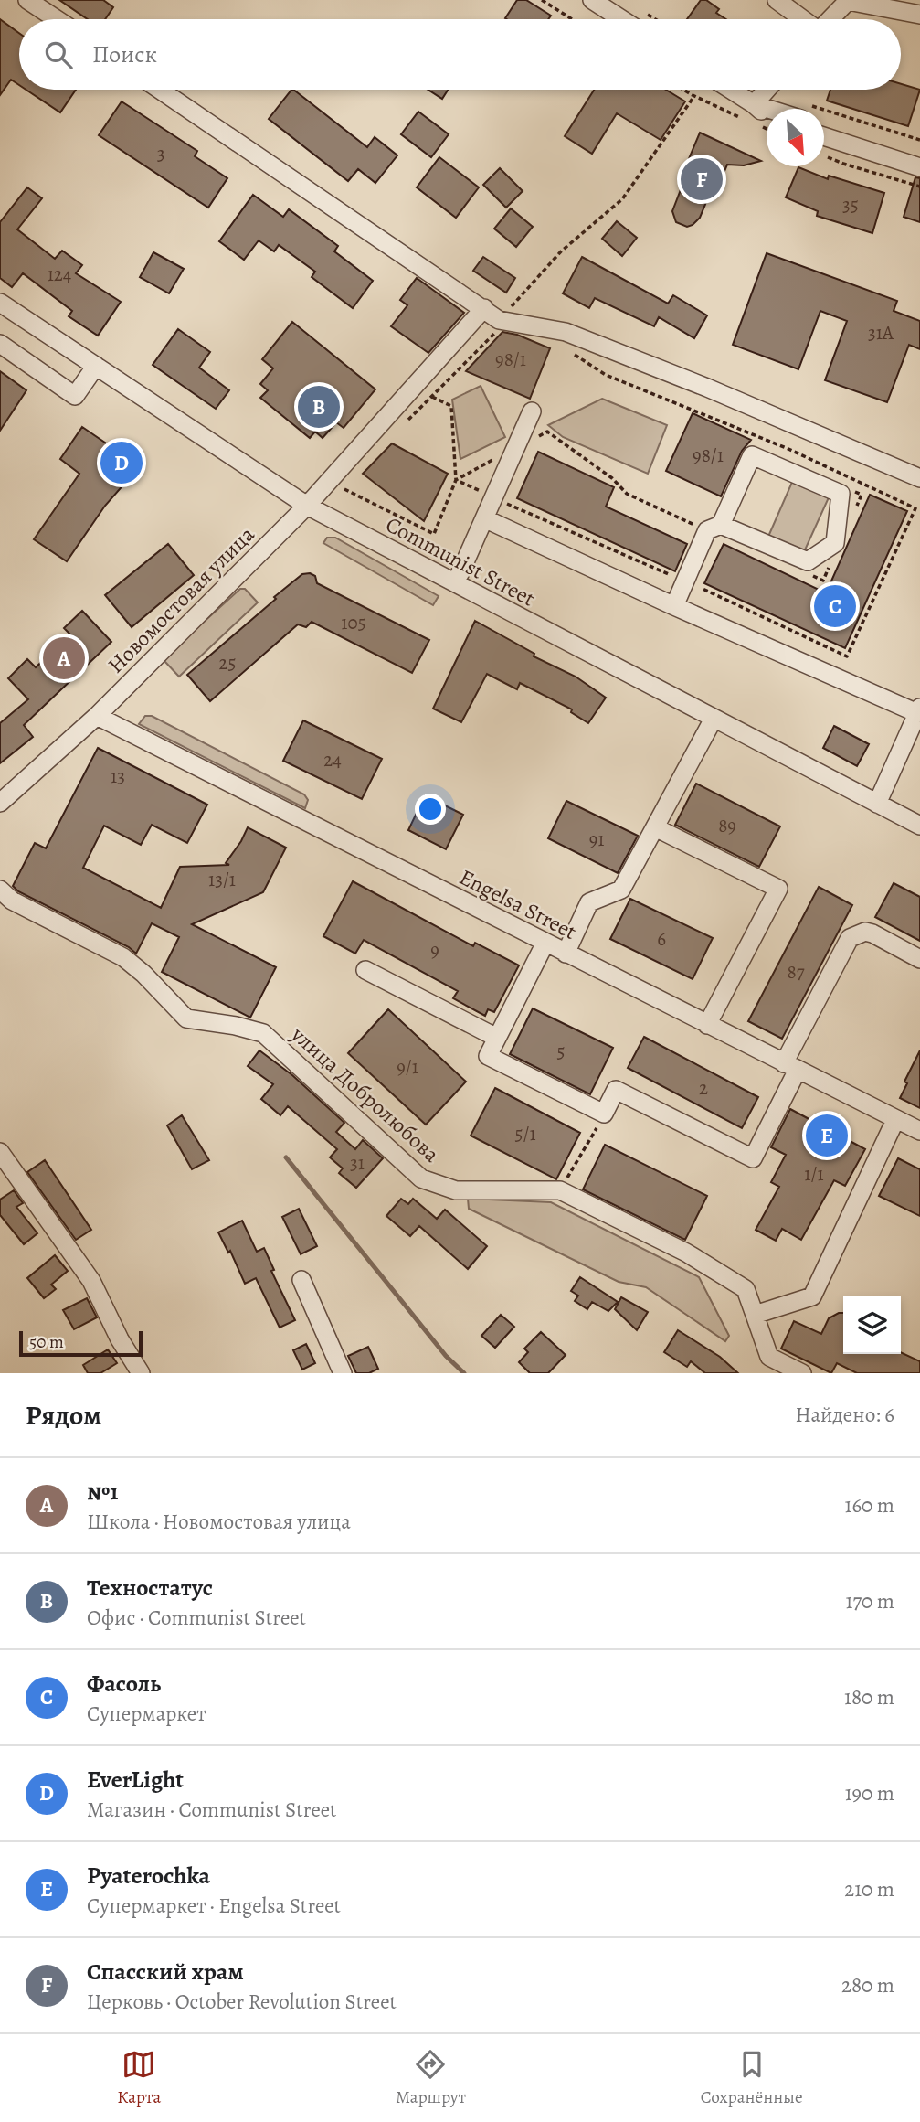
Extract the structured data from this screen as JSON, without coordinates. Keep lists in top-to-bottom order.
{
  "streets": {
    "street": [
      "Communist Street",
      "Новомостовая улица",
      "Engelsa Street",
      "улица Добролюбова"
    ]
  },
  "crossings": [
    ["Communist Street", "Новомостовая улица"],
    ["Новомостовая улица", "Engelsa Street"]
  ],
  "house_numbers": [
    "3",
    "35",
    "124",
    "31А",
    "98/1",
    "98/1",
    "105",
    "25",
    "24",
    "13",
    "89",
    "91",
    "13/1",
    "6",
    "9",
    "87",
    "5",
    "9/1",
    "2",
    "5/1",
    "31",
    "1/1"
  ],
  "scale_bar": "50 m",
  "north": "bottom right",
  "page": {
    "search": "Поиск",
    "pins": [
      "F",
      "B",
      "D",
      "C",
      "A",
      "E"
    ],
    "scale": "50 m",
    "heading": ["Рядом", "Найдено: 6"],
    "list": [
      {
        "mark": "A",
        "name": "№1",
        "note": "Школа · Новомостовая улица",
        "value": "160 m"
      },
      {
        "mark": "B",
        "name": "Техностатус",
        "note": "Офис · Communist Street",
        "value": "170 m"
      },
      {
        "mark": "C",
        "name": "Фасоль",
        "note": "Супермаркет",
        "value": "180 m"
      },
      {
        "mark": "D",
        "name": "EverLight",
        "note": "Магазин · Communist Street",
        "value": "190 m"
      },
      {
        "mark": "E",
        "name": "Pyaterochka",
        "note": "Супермаркет · Engelsa Street",
        "value": "210 m"
      },
      {
        "mark": "F",
        "name": "Спасский храм",
        "note": "Церковь · October Revolution Street",
        "value": "280 m"
      }
    ],
    "nav": ["Карта", "Маршрут", "Сохранённые"]
  }
}
